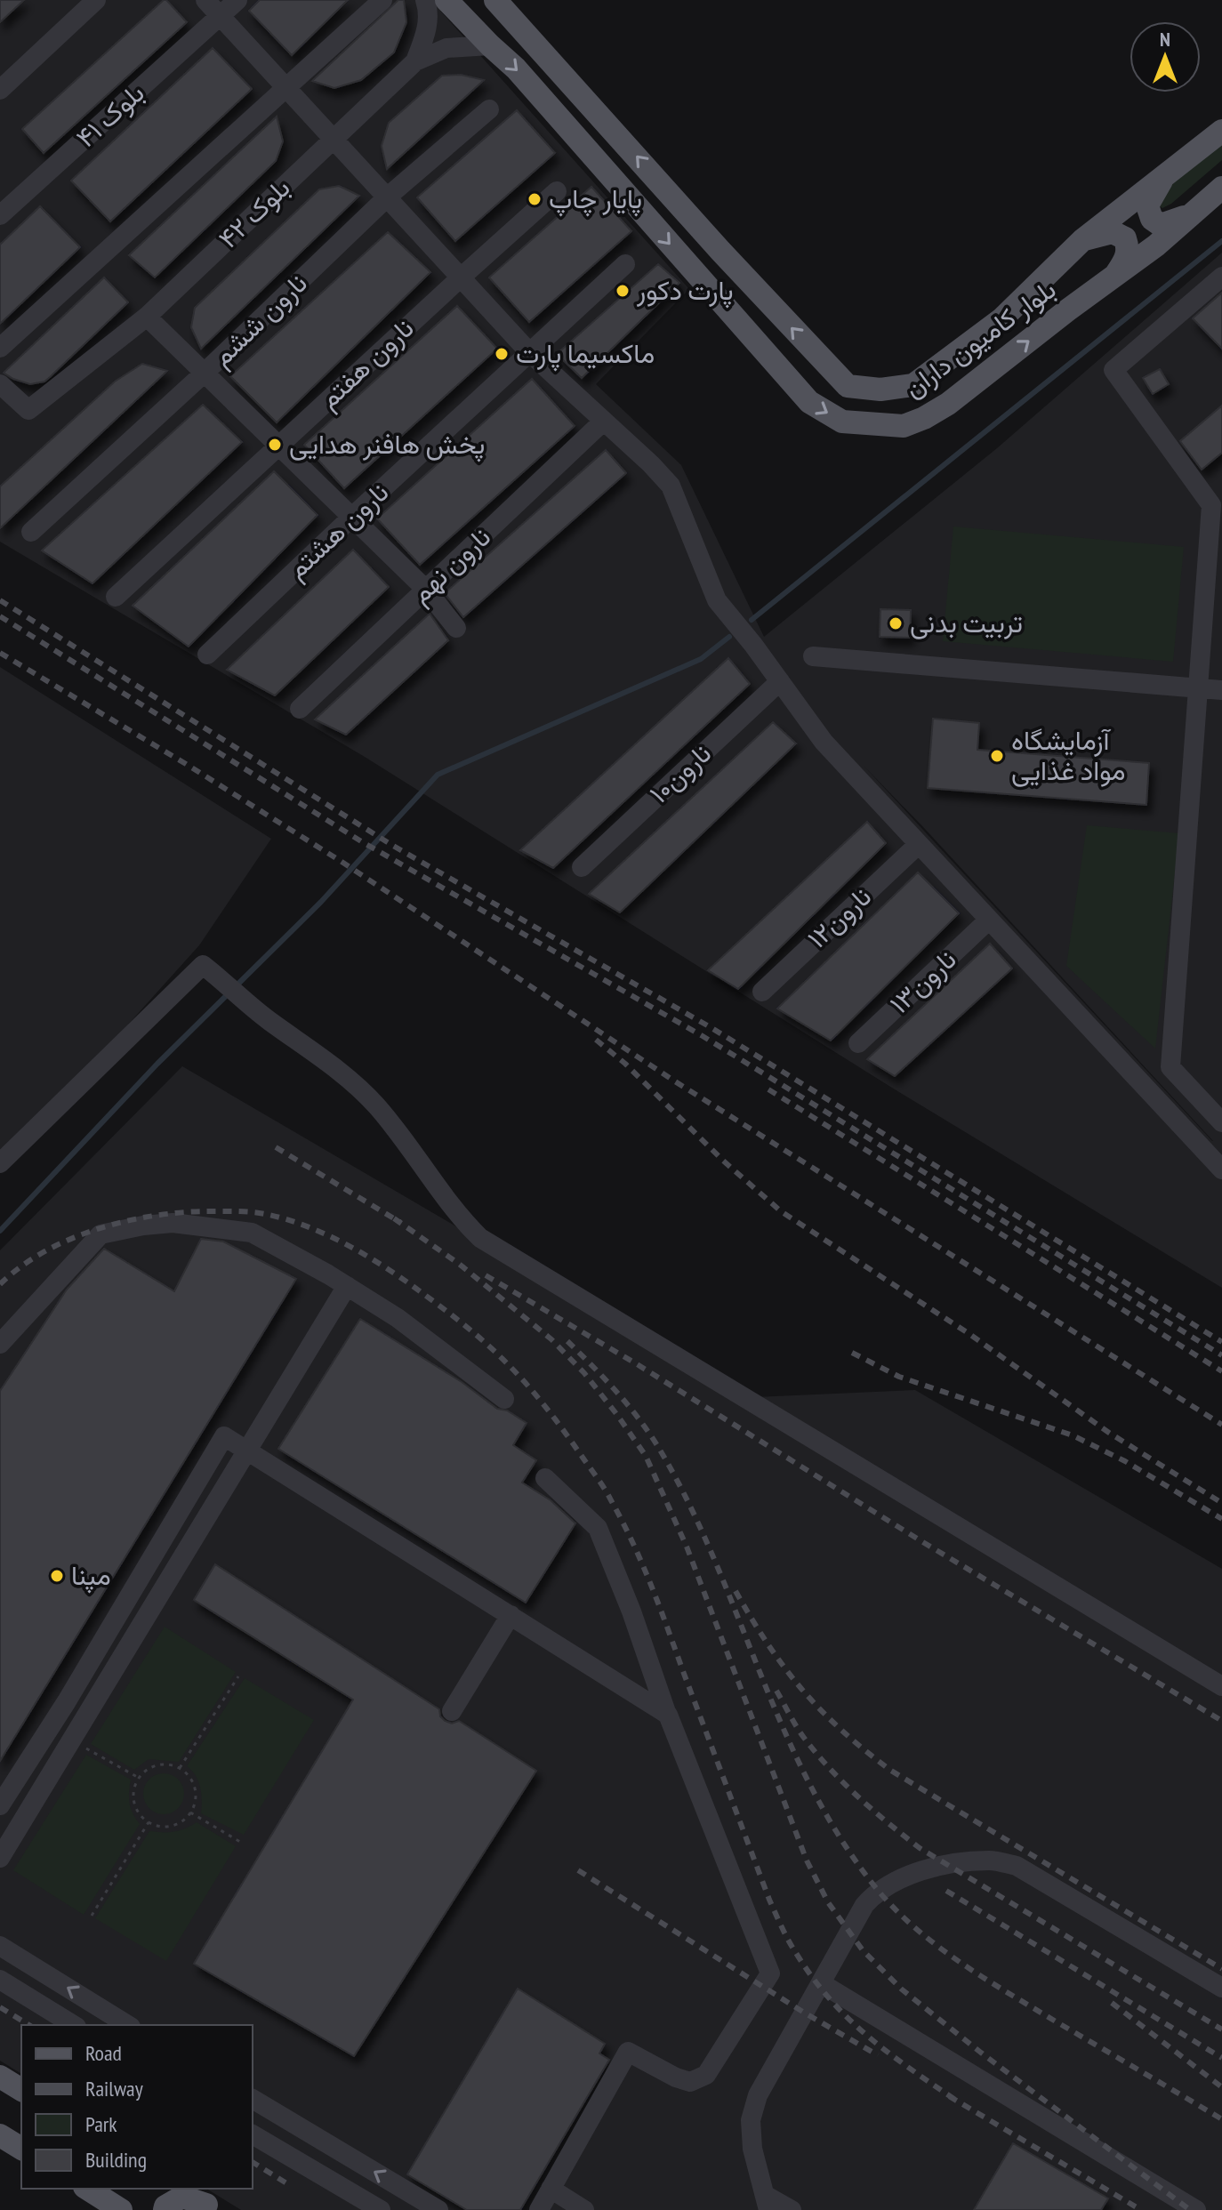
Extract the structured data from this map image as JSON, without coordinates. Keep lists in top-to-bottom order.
{
  "streets": {
    "main road": ["بلوار کامیون داران"],
    "street": [
      "بلوک ۴۱",
      "بلوک ۴۲",
      "نارون ششم",
      "نارون هفتم",
      "نارون هشتم",
      "نارون نهم",
      "نارون۱۰",
      "نارون۱۲",
      "نارون۱۳"
    ]
  },
  "crossings": [
    ["بلوک ۴۲", "بلوار کامیون داران"]
  ],
  "places": [
    "پایار چاپ",
    "پارت دکور",
    "ماکسیما پارت",
    "پخش هافنر هدایی",
    "تربیت بدنی",
    "آزمایشگاه مواد غذایی",
    "مپنا"
  ],
  "legend": [
    "Road",
    "Railway",
    "Park",
    "Building"
  ],
  "north": "top"
}
